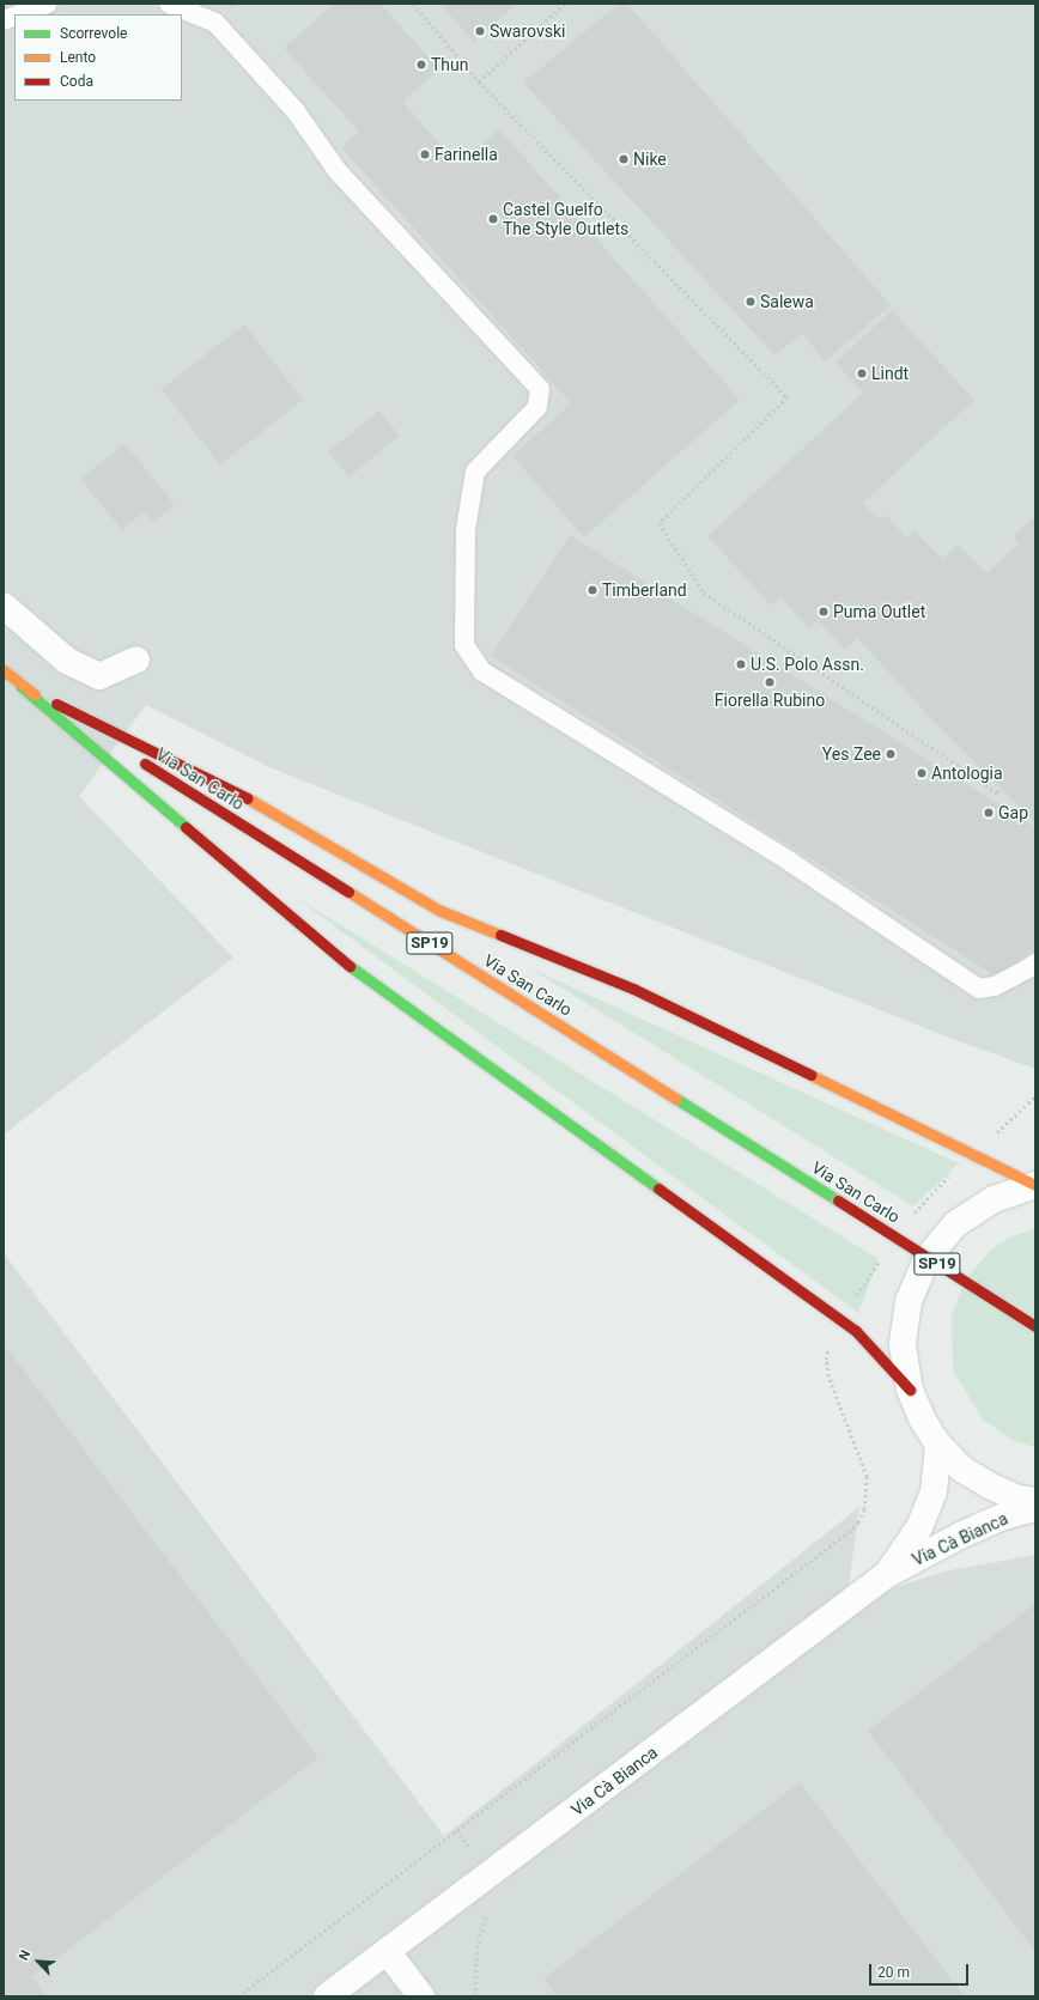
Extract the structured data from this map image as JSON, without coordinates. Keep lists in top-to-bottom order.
{
  "streets": {
    "highway": ["Via San Carlo", "SP19"],
    "street": ["Via Cà Bianca"]
  },
  "places": [
    "Swarovski",
    "Thun",
    "Farinella",
    "Nike",
    "Castel Guelfo The Style Outlets",
    "Salewa",
    "Lindt",
    "Timberland",
    "Puma Outlet",
    "U.S. Polo Assn.",
    "Fiorella Rubino",
    "Yes Zee",
    "Antologia",
    "Gap"
  ],
  "legend": ["Scorrevole", "Lento", "Coda"],
  "scale_bar": "20 m",
  "north": "top left"
}
